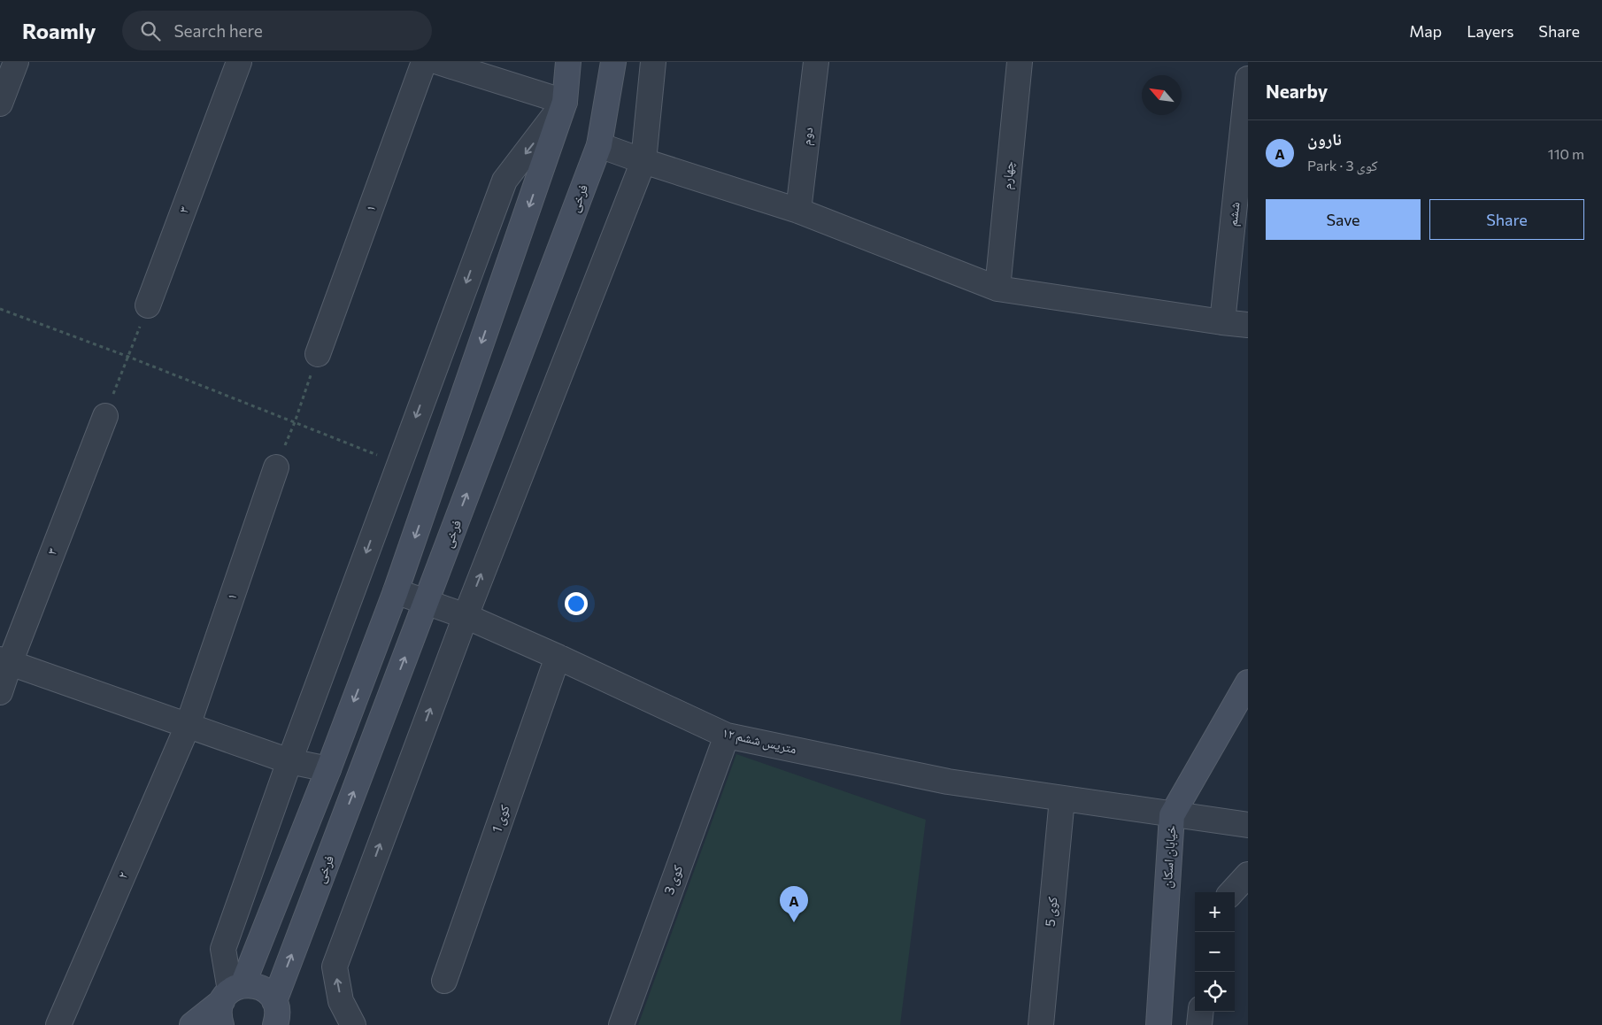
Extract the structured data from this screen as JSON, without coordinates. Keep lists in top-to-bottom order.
{
  "streets": {
    "main road": ["فرخی", "خیابان اسکان"],
    "street": [
      "دوم",
      "چهارم",
      "۱",
      "۳",
      "ششم",
      "۱۲ متریس ششم",
      "کوی 1",
      "۲",
      "کوی 3",
      "کوی 5"
    ]
  },
  "crossings": [
    ["فرخی", "۱۲ متریس ششم"],
    ["۱", "۲"],
    ["۱۲ متریس ششم", "کوی 1"],
    ["۱۲ متریس ششم", "خیابان اسکان"],
    ["۱۲ متریس ششم", "کوی 3"],
    ["۱۲ متریس ششم", "کوی 5"]
  ],
  "north": "top left",
  "page": {
    "header": "Roamly",
    "search": "Search here",
    "nav": ["Map", "Layers", "Share"],
    "heading": "Nearby",
    "list": [
      {
        "mark": "A",
        "name": "نارون",
        "note": "Park · کوی 3",
        "value": "110 m"
      }
    ],
    "buttons": ["Save", "Share"],
    "pins": "A",
    "map_buttons": ["+", "−"]
  }
}
